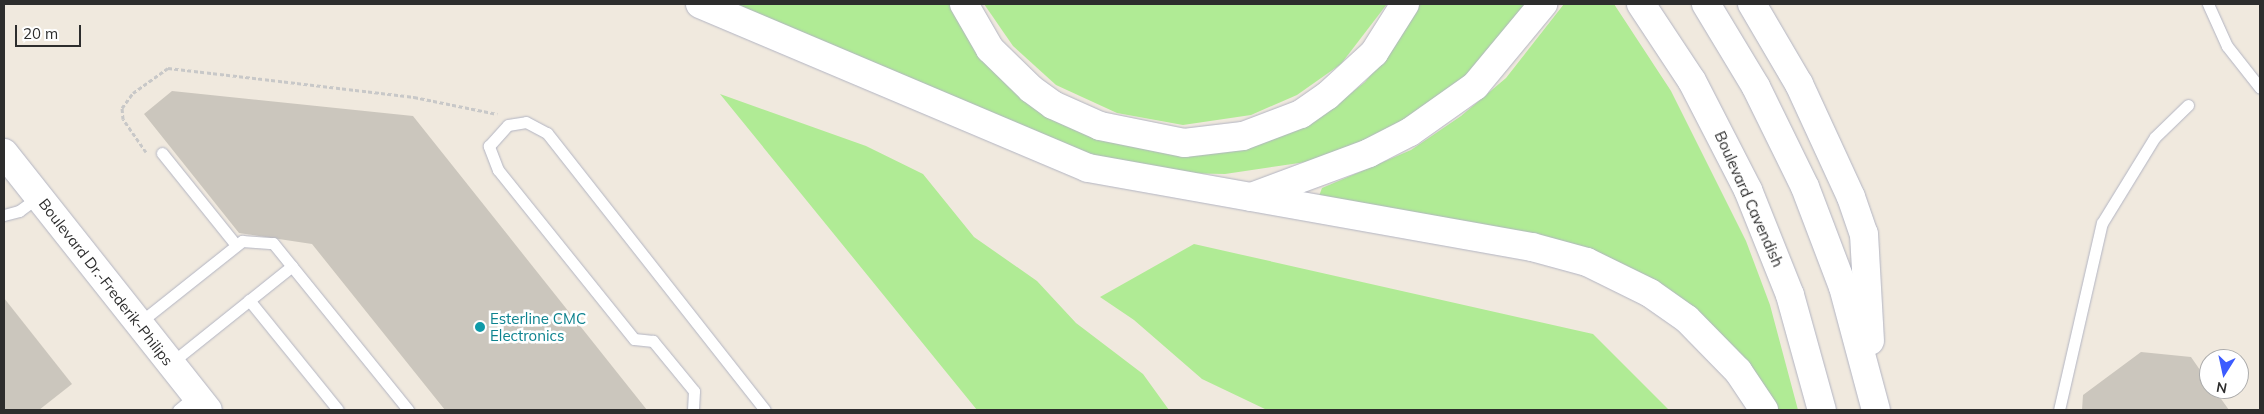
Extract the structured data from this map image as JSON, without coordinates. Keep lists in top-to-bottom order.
{
  "streets": {
    "main road": ["Boulevard Cavendish", "Boulevard Dr.-Frederik-Philips"]
  },
  "places": ["Esterline CMC Electronics"],
  "scale_bar": "20 m",
  "north": "bottom"
}
